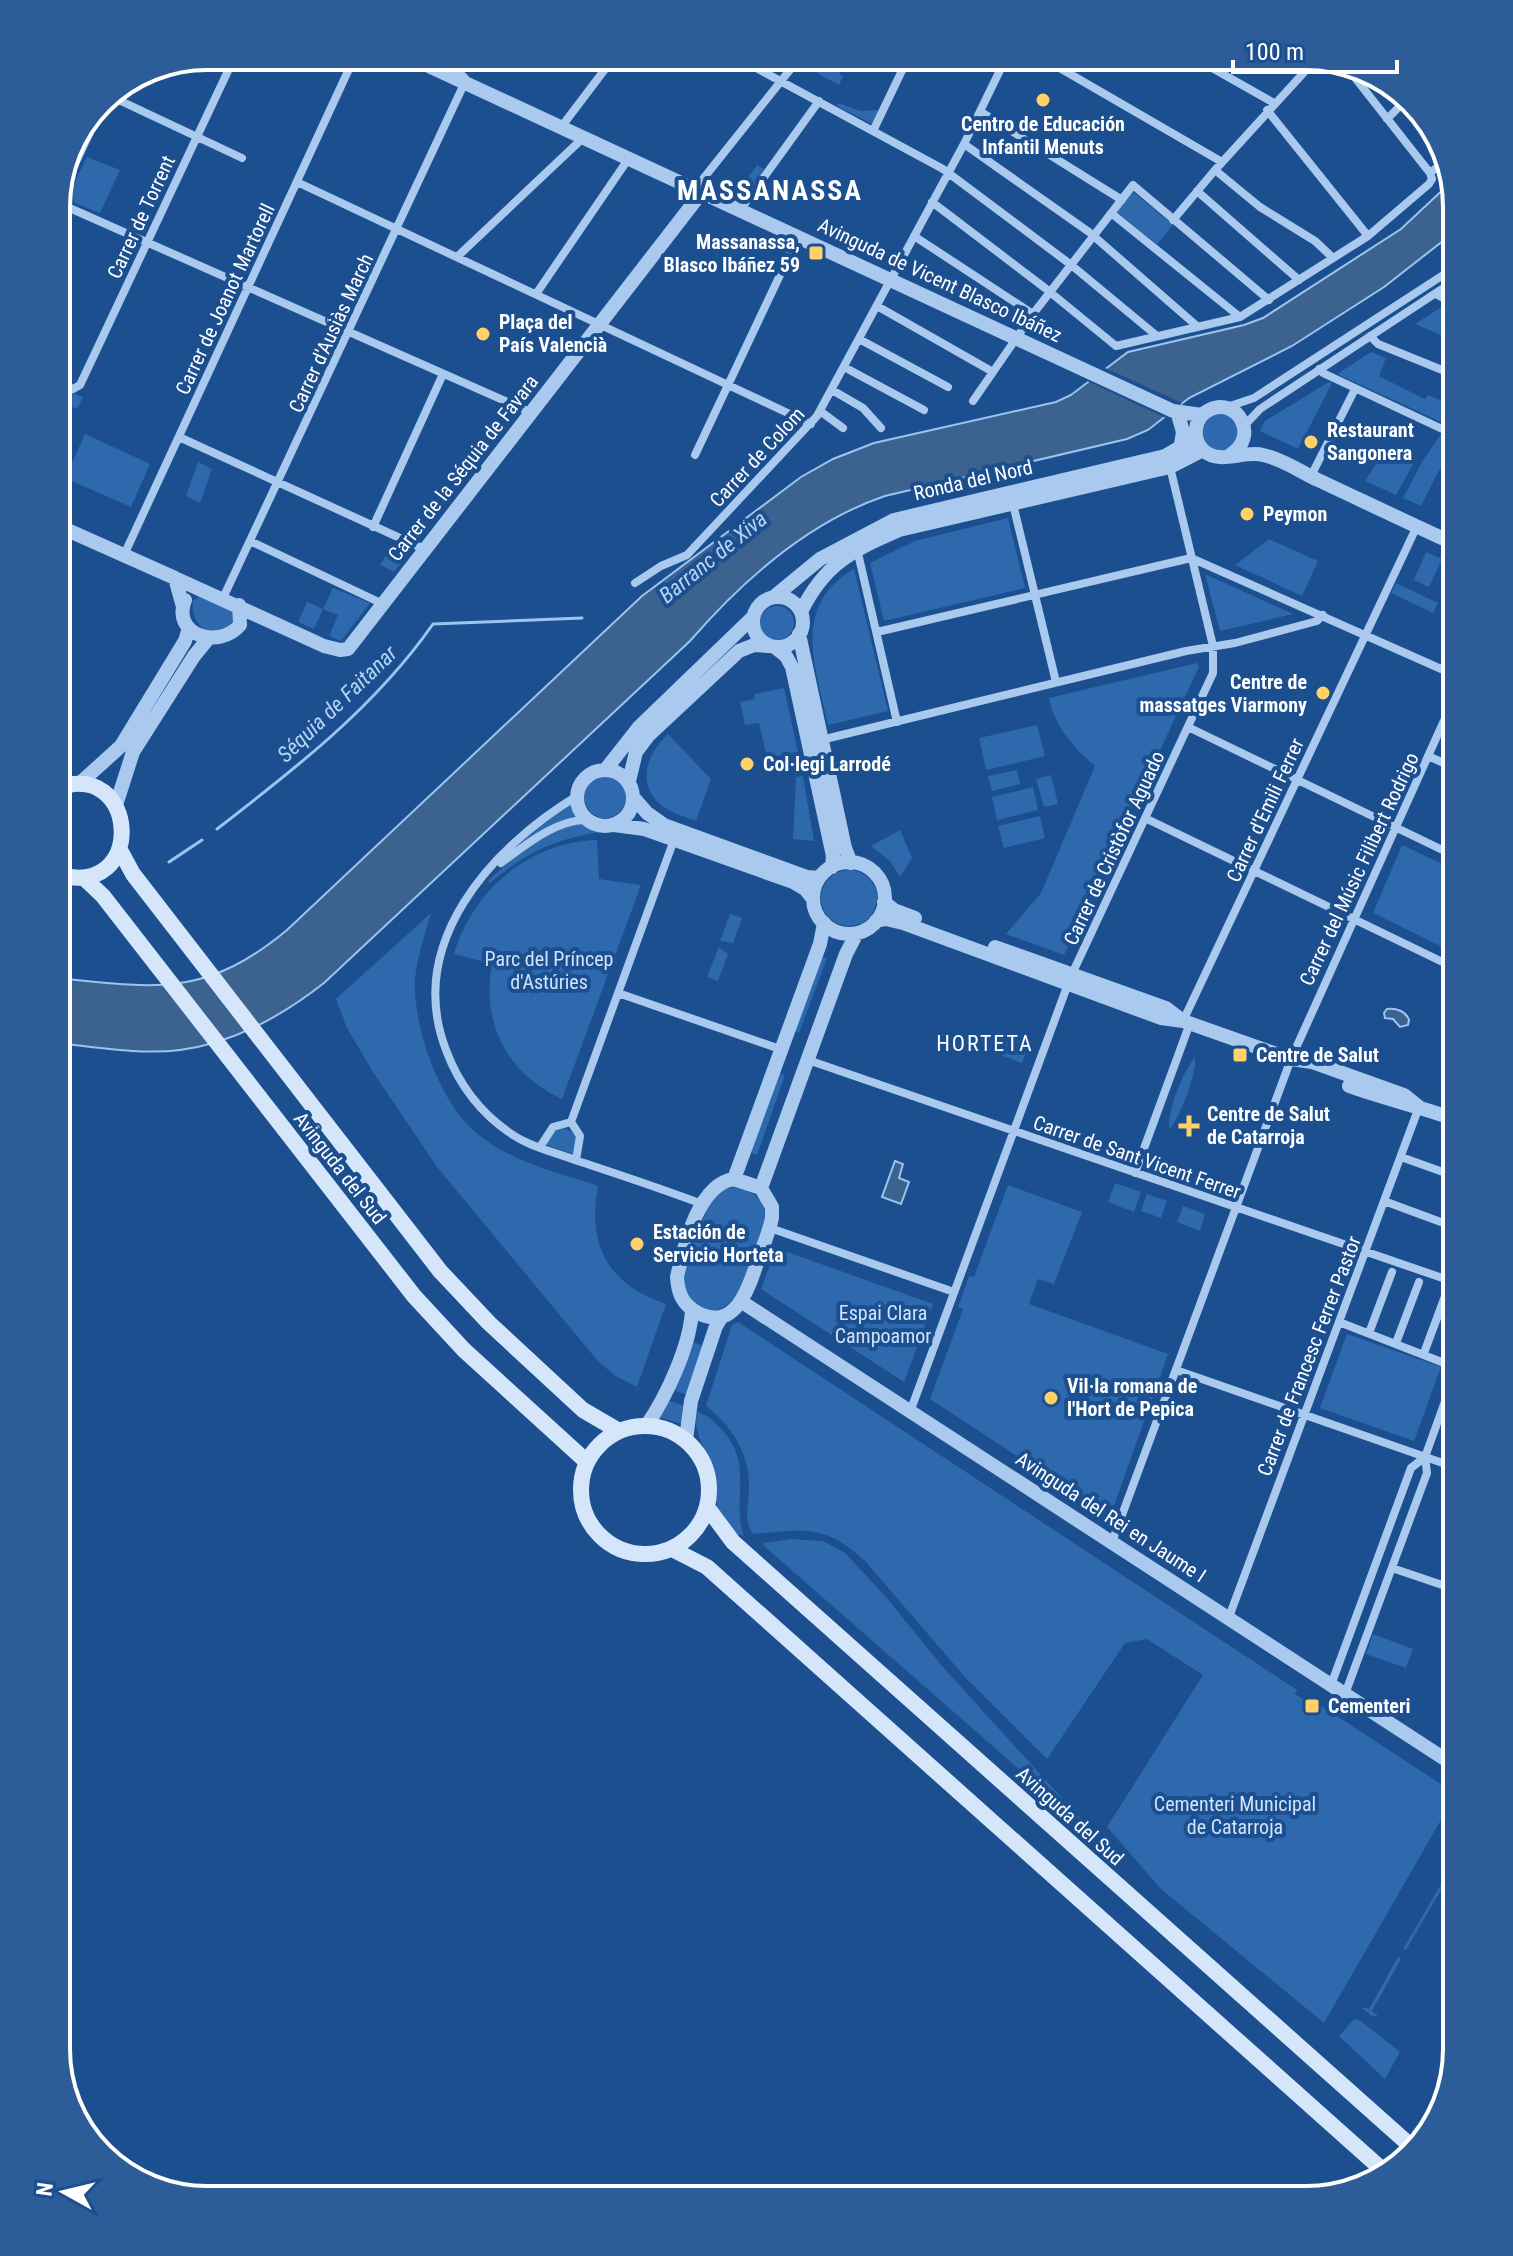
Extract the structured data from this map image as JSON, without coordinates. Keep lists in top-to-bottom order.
{
  "streets": {
    "main road": ["Avinguda del Sud"],
    "street": [
      "Carrer de Torrent",
      "Avinguda de Vicent Blasco Ibáñez",
      "Carrer de Joanot Martorell",
      "Carrer d'Ausiàs March",
      "Carrer de Colom",
      "Carrer de la Séquia de Favara",
      "Ronda del Nord",
      "Carrer d'Emili Ferrer",
      "Carrer de Cristòfor Aguado",
      "Carrer del Músic Filibert Rodrigo",
      "Carrer de Sant Vicent Ferrer",
      "Carrer de Francesc Ferrer Pastor",
      "Avinguda del Rei en Jaume I"
    ]
  },
  "crossings": [
    ["Avinguda de Vicent Blasco Ibáñez", "Carrer d'Ausiàs March"],
    ["Avinguda de Vicent Blasco Ibáñez", "Carrer de Colom"],
    ["Avinguda de Vicent Blasco Ibáñez", "Carrer de la Séquia de Favara"],
    ["Carrer d'Emili Ferrer", "Carrer de Sant Vicent Ferrer"],
    ["Carrer de Cristòfor Aguado", "Carrer de Sant Vicent Ferrer"],
    ["Carrer de Cristòfor Aguado", "Avinguda del Rei en Jaume I"],
    ["Carrer del Músic Filibert Rodrigo", "Carrer de Sant Vicent Ferrer"],
    ["Carrer del Músic Filibert Rodrigo", "Avinguda del Rei en Jaume I"],
    ["Carrer de Sant Vicent Ferrer", "Carrer de Francesc Ferrer Pastor"],
    ["Carrer de Francesc Ferrer Pastor", "Avinguda del Rei en Jaume I"]
  ],
  "districts": ["MASSANASSA", "HORTETA"],
  "water": ["Barranc de Xiva", "Séquia de Faitanar"],
  "parks": ["Parc del Príncep d'Astúries", "Espai Clara Campoamor", "Cementeri Municipal de Catarroja"],
  "places": {
    "other": [
      "Centro de Educación Infantil Menuts",
      "Plaça del País Valencià",
      "Restaurant Sangonera",
      "Peymon",
      "Centre de massatges Viarmony",
      "Col·legi Larrodé",
      "Estación de Servicio Horteta",
      "Vil·la romana de l'Hort de Pepica"
    ],
    "transit": ["Massanassa, Blasco Ibáñez 59", "Centre de Salut", "Cementeri"],
    "health": ["Centre de Salut de Catarroja"]
  },
  "scale_bar": "100 m",
  "north": "left"
}
